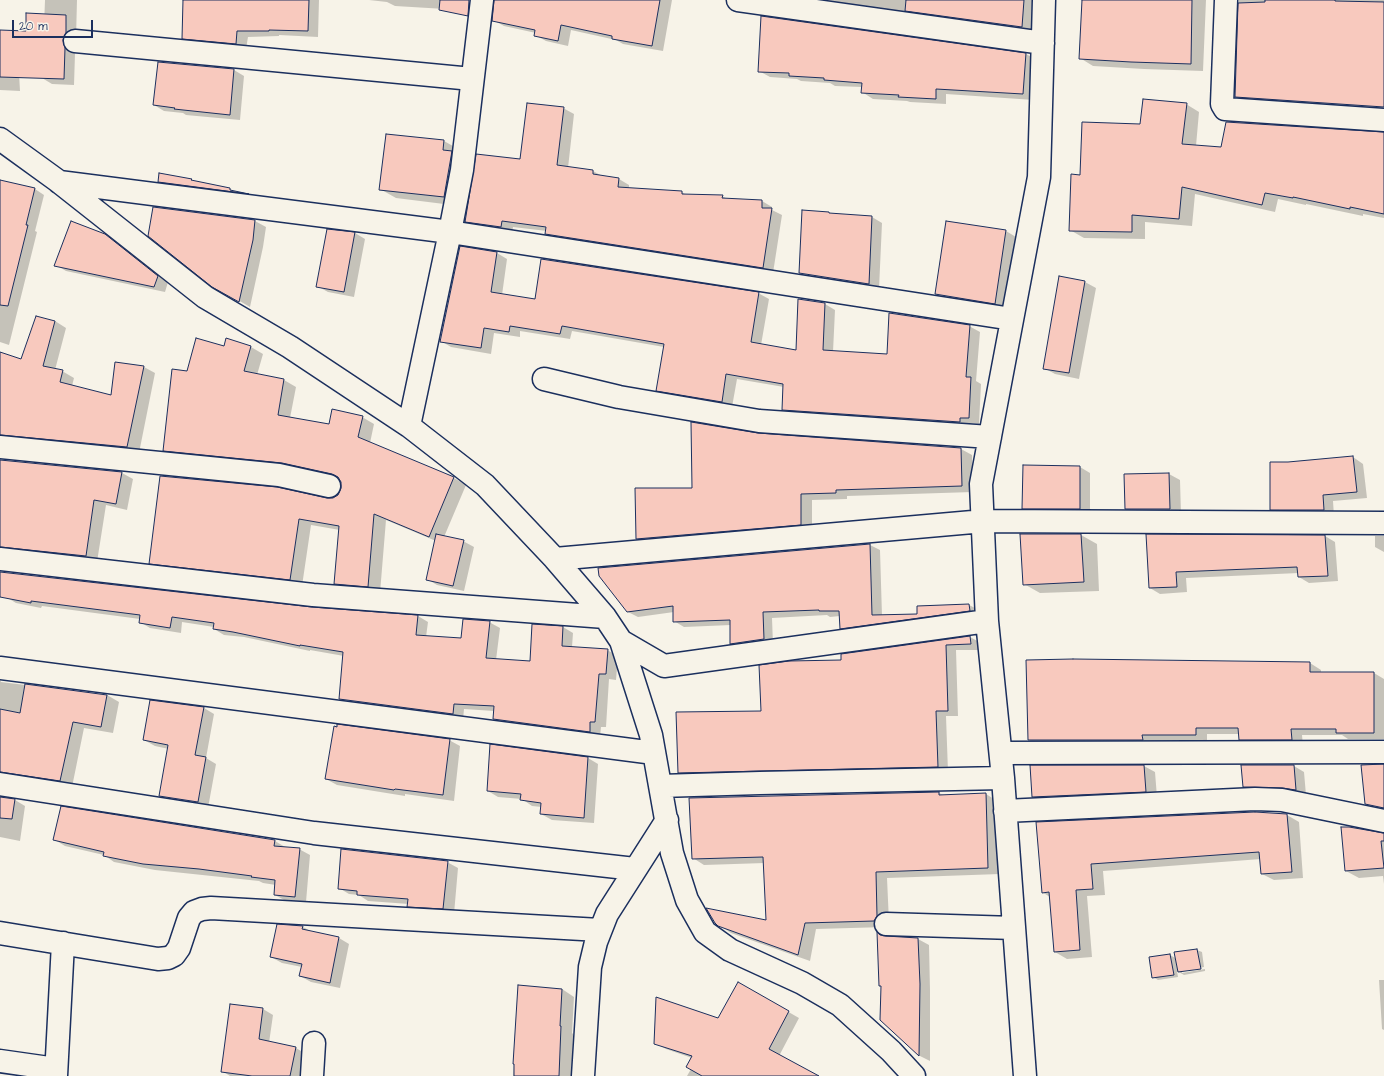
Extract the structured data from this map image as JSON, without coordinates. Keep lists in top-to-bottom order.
{
  "scale_bar": "20 m"
}
